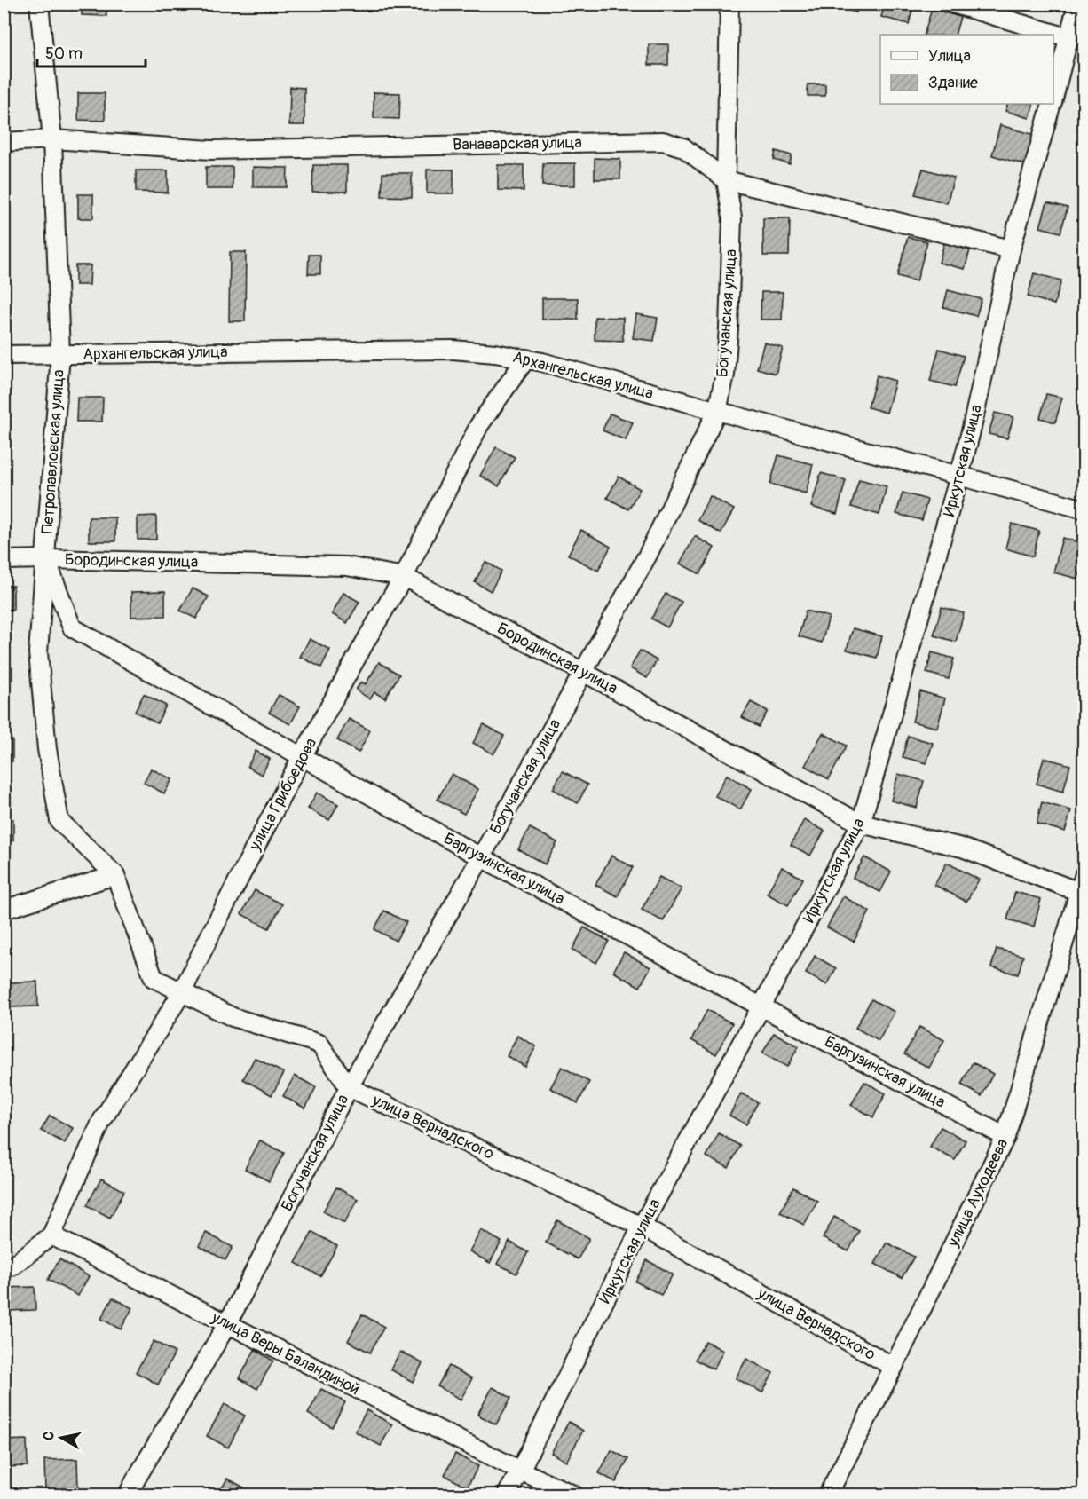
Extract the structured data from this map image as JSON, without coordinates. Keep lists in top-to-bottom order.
{
  "streets": {
    "street": [
      "Ванаварская улица",
      "Богучанская улица",
      "Архангельская улица",
      "Петропавловская улица",
      "Иркутская улица",
      "Бородинская улица",
      "улица Грибоедова",
      "Баргузинская улица",
      "улица Вернадского",
      "улица Ауходеева",
      "улица Веры Баландиной"
    ]
  },
  "crossings": [
    ["Ванаварская улица", "Богучанская улица"],
    ["Ванаварская улица", "Петропавловская улица"],
    ["Ванаварская улица", "Иркутская улица"],
    ["Богучанская улица", "Архангельская улица"],
    ["Богучанская улица", "Бородинская улица"],
    ["Богучанская улица", "Баргузинская улица"],
    ["Богучанская улица", "улица Вернадского"],
    ["Богучанская улица", "улица Веры Баландиной"],
    ["Архангельская улица", "Петропавловская улица"],
    ["Архангельская улица", "Иркутская улица"],
    ["Архангельская улица", "улица Грибоедова"],
    ["Петропавловская улица", "Бородинская улица"],
    ["Петропавловская улица", "Баргузинская улица"],
    ["Иркутская улица", "Бородинская улица"],
    ["Иркутская улица", "Баргузинская улица"],
    ["Иркутская улица", "улица Вернадского"],
    ["Иркутская улица", "улица Веры Баландиной"],
    ["Бородинская улица", "улица Грибоедова"],
    ["Бородинская улица", "Баргузинская улица"],
    ["Бородинская улица", "улица Ауходеева"],
    ["улица Грибоедова", "Баргузинская улица"],
    ["улица Грибоедова", "улица Веры Баландиной"],
    ["Баргузинская улица", "улица Ауходеева"],
    ["улица Вернадского", "улица Ауходеева"]
  ],
  "legend": ["Улица", "Здание"],
  "scale_bar": "50 m",
  "north": "left"
}
